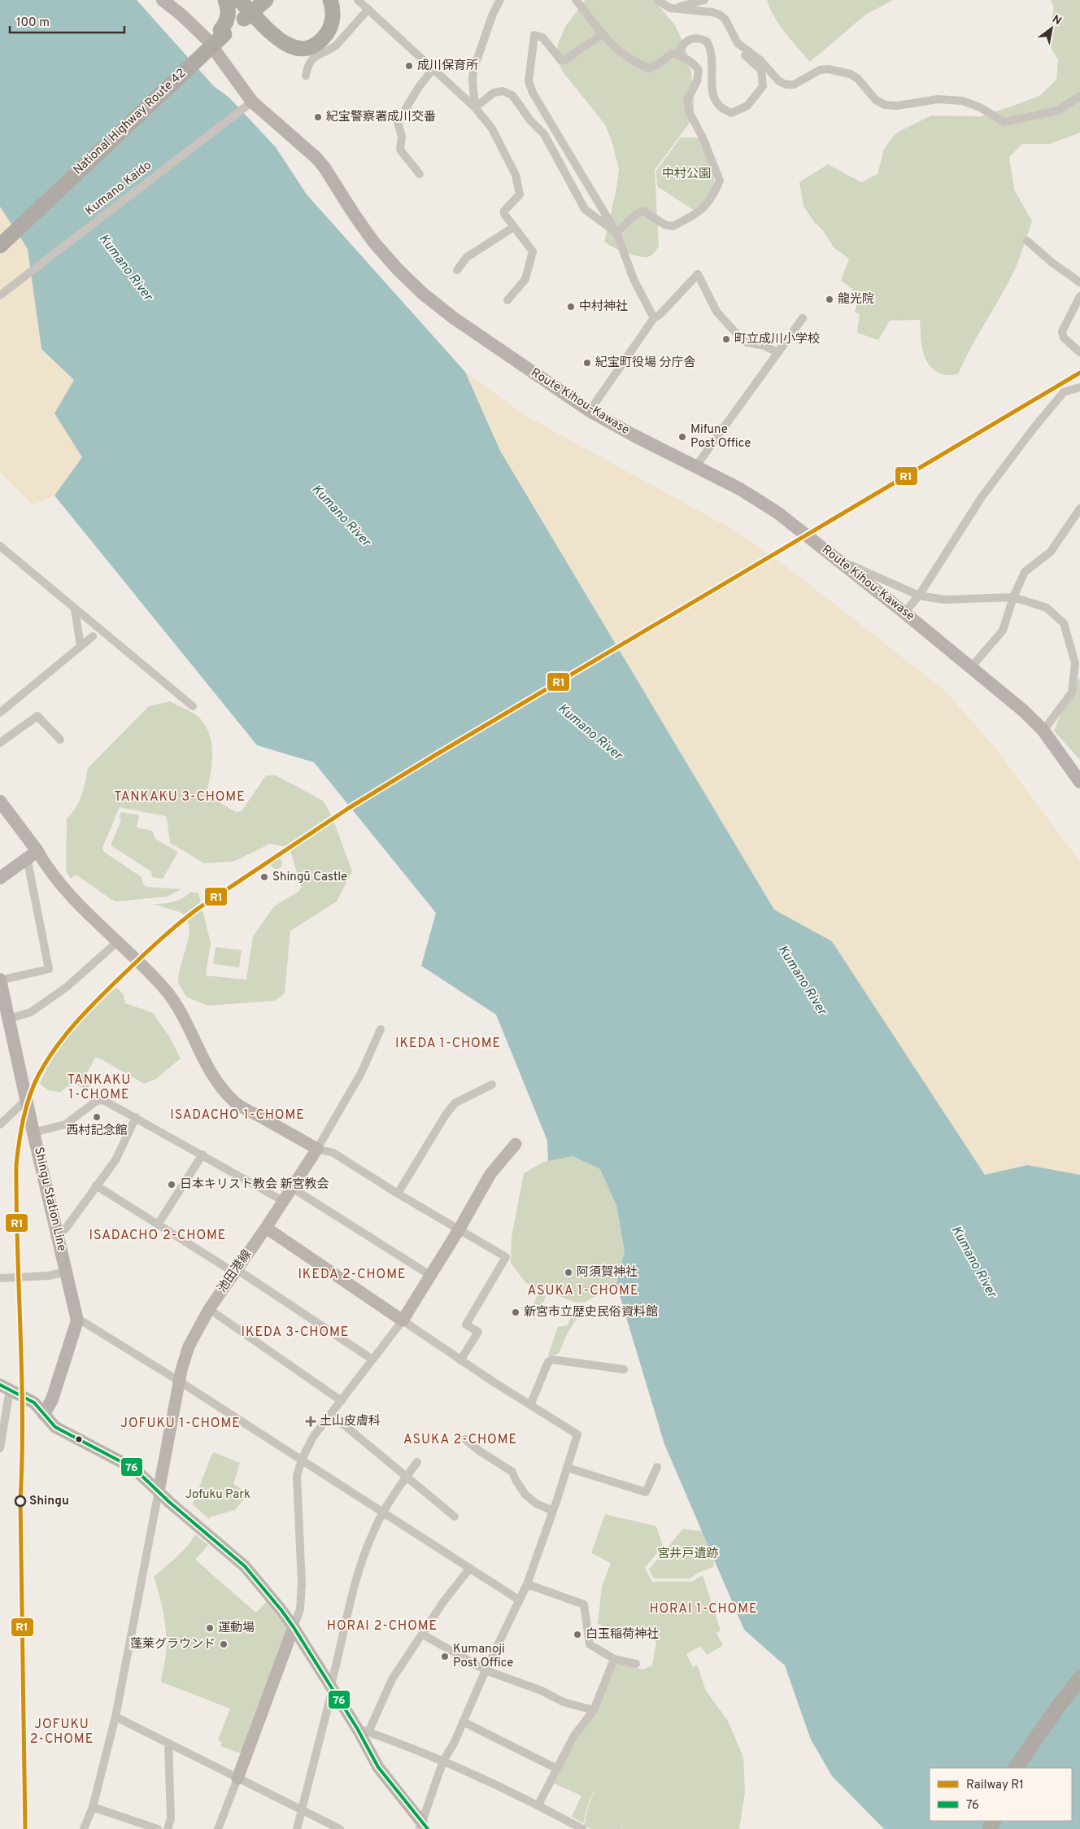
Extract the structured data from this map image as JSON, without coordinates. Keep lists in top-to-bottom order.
{
  "streets": {
    "highway": ["National Highway Route 42"],
    "main road": ["Route Kihou-Kawase", "Shingu Station Line"],
    "street": ["Kumano Kaido", "池田港線"]
  },
  "crossings": [
    ["Kumano Kaido", "Route Kihou-Kawase"]
  ],
  "districts": [
    "TANKAKU 3-CHOME",
    "IKEDA 1-CHOME",
    "TANKAKU 1-CHOME",
    "ISADACHO 1-CHOME",
    "ISADACHO 2-CHOME",
    "IKEDA 2-CHOME",
    "ASUKA 1-CHOME",
    "IKEDA 3-CHOME",
    "JOFUKU 1-CHOME",
    "ASUKA 2-CHOME",
    "HORAI 1-CHOME",
    "HORAI 2-CHOME",
    "JOFUKU 2-CHOME"
  ],
  "water": ["Kumano River"],
  "parks": ["中村公園", "Jofuku Park", "宮井戸遺跡"],
  "places": {
    "other": [
      "成川保育所",
      "紀宝警察署成川交番",
      "龍光院",
      "中村神社",
      "町立成川小学校",
      "紀宝町役場 分庁舎",
      "Mifune Post Office",
      "Shingū Castle",
      "西村記念館",
      "日本キリスト教会 新宮教会",
      "阿須賀神社",
      "新宮市立歴史民俗資料館",
      "Shingu",
      "運動場",
      "白玉稲荷神社",
      "蓬莱グラウンド",
      "Kumanoji Post Office"
    ],
    "health": ["土山皮膚科"]
  },
  "lines": ["rail line R1", "transit line 76"],
  "legend": ["Railway R1", "76"],
  "scale_bar": "100 m",
  "north": "top right"
}
